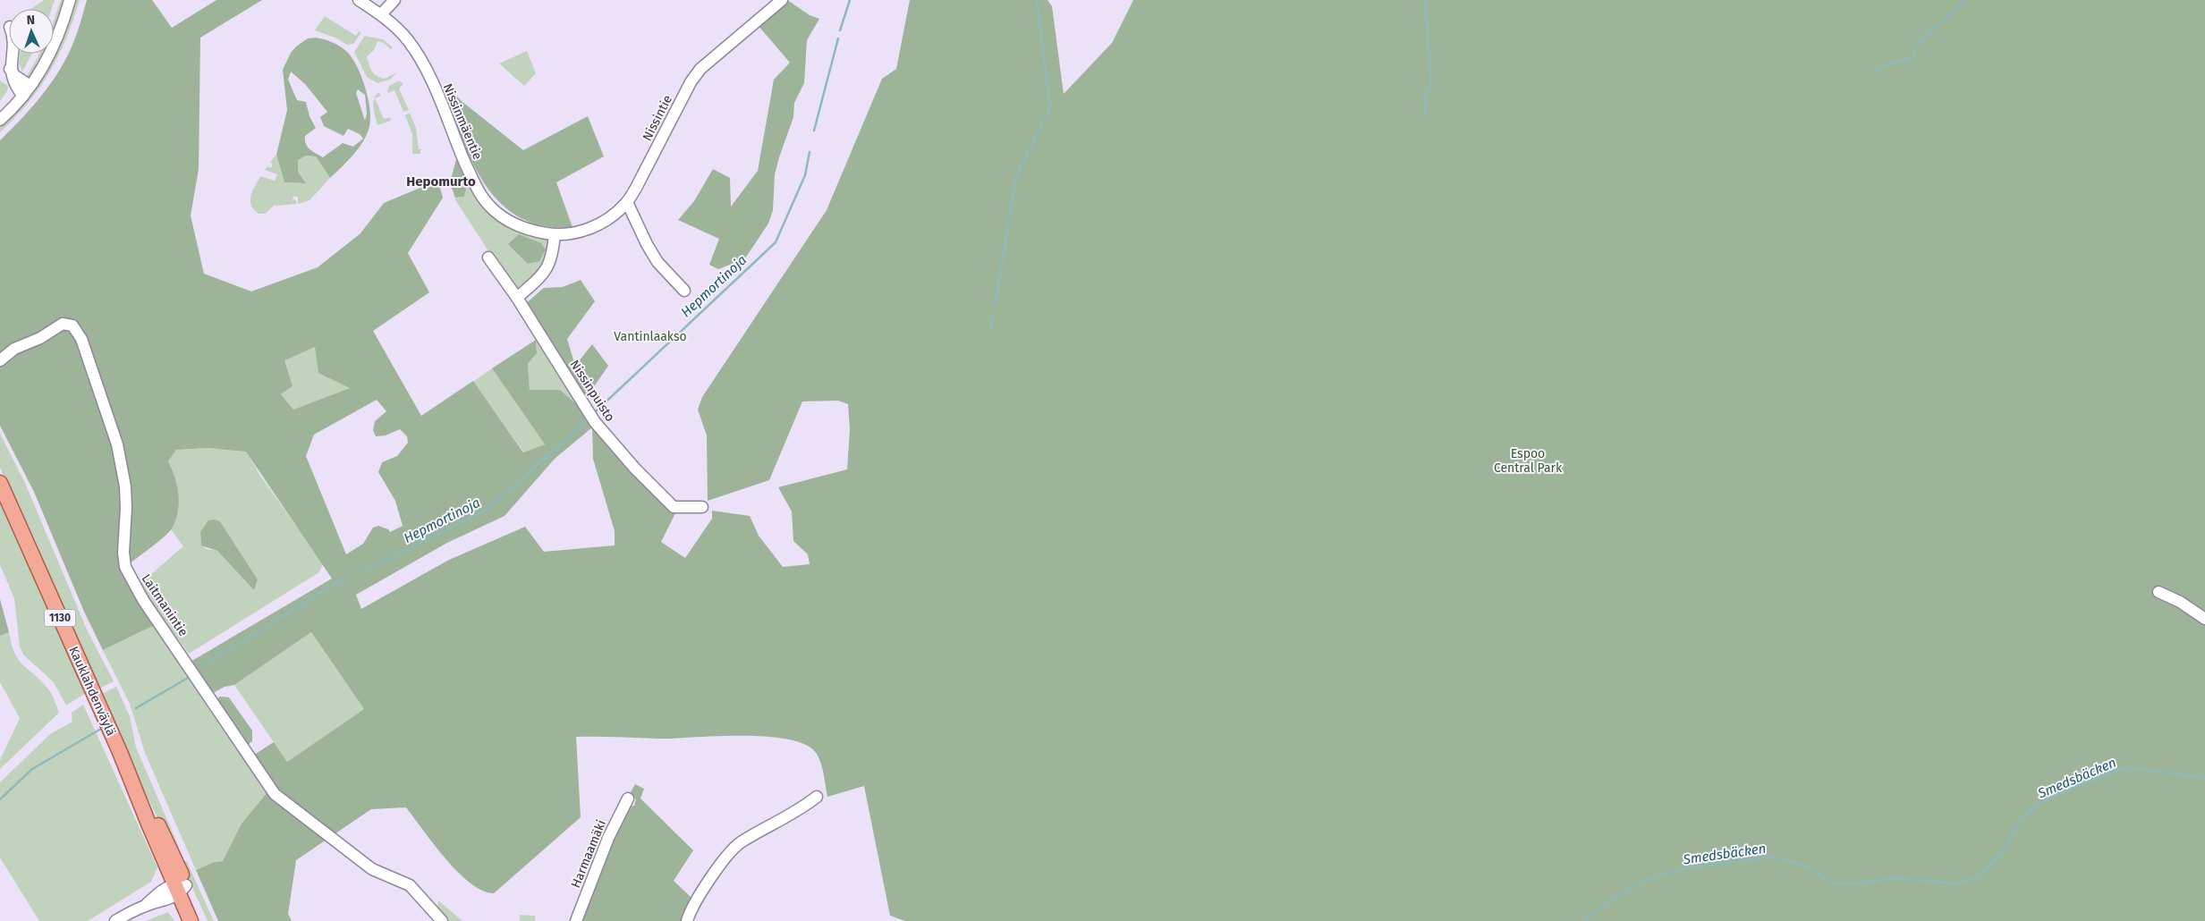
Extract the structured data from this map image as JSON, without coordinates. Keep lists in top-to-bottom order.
{
  "streets": {
    "main road": ["1130", "Kauklahdenväylä"],
    "street": [
      "Nissintie",
      "Nissinmäentie",
      "Nissinpuisto",
      "Laitmanintie",
      "Harmaamäki"
    ]
  },
  "crossings": [
    ["Nissintie", "Nissinmäentie"]
  ],
  "districts": ["Hepomurto"],
  "water": ["Hepmortinoja", "Smedsbäcken"],
  "parks": ["Vantinlaakso", "Espoo Central Park"],
  "north": "top"
}
